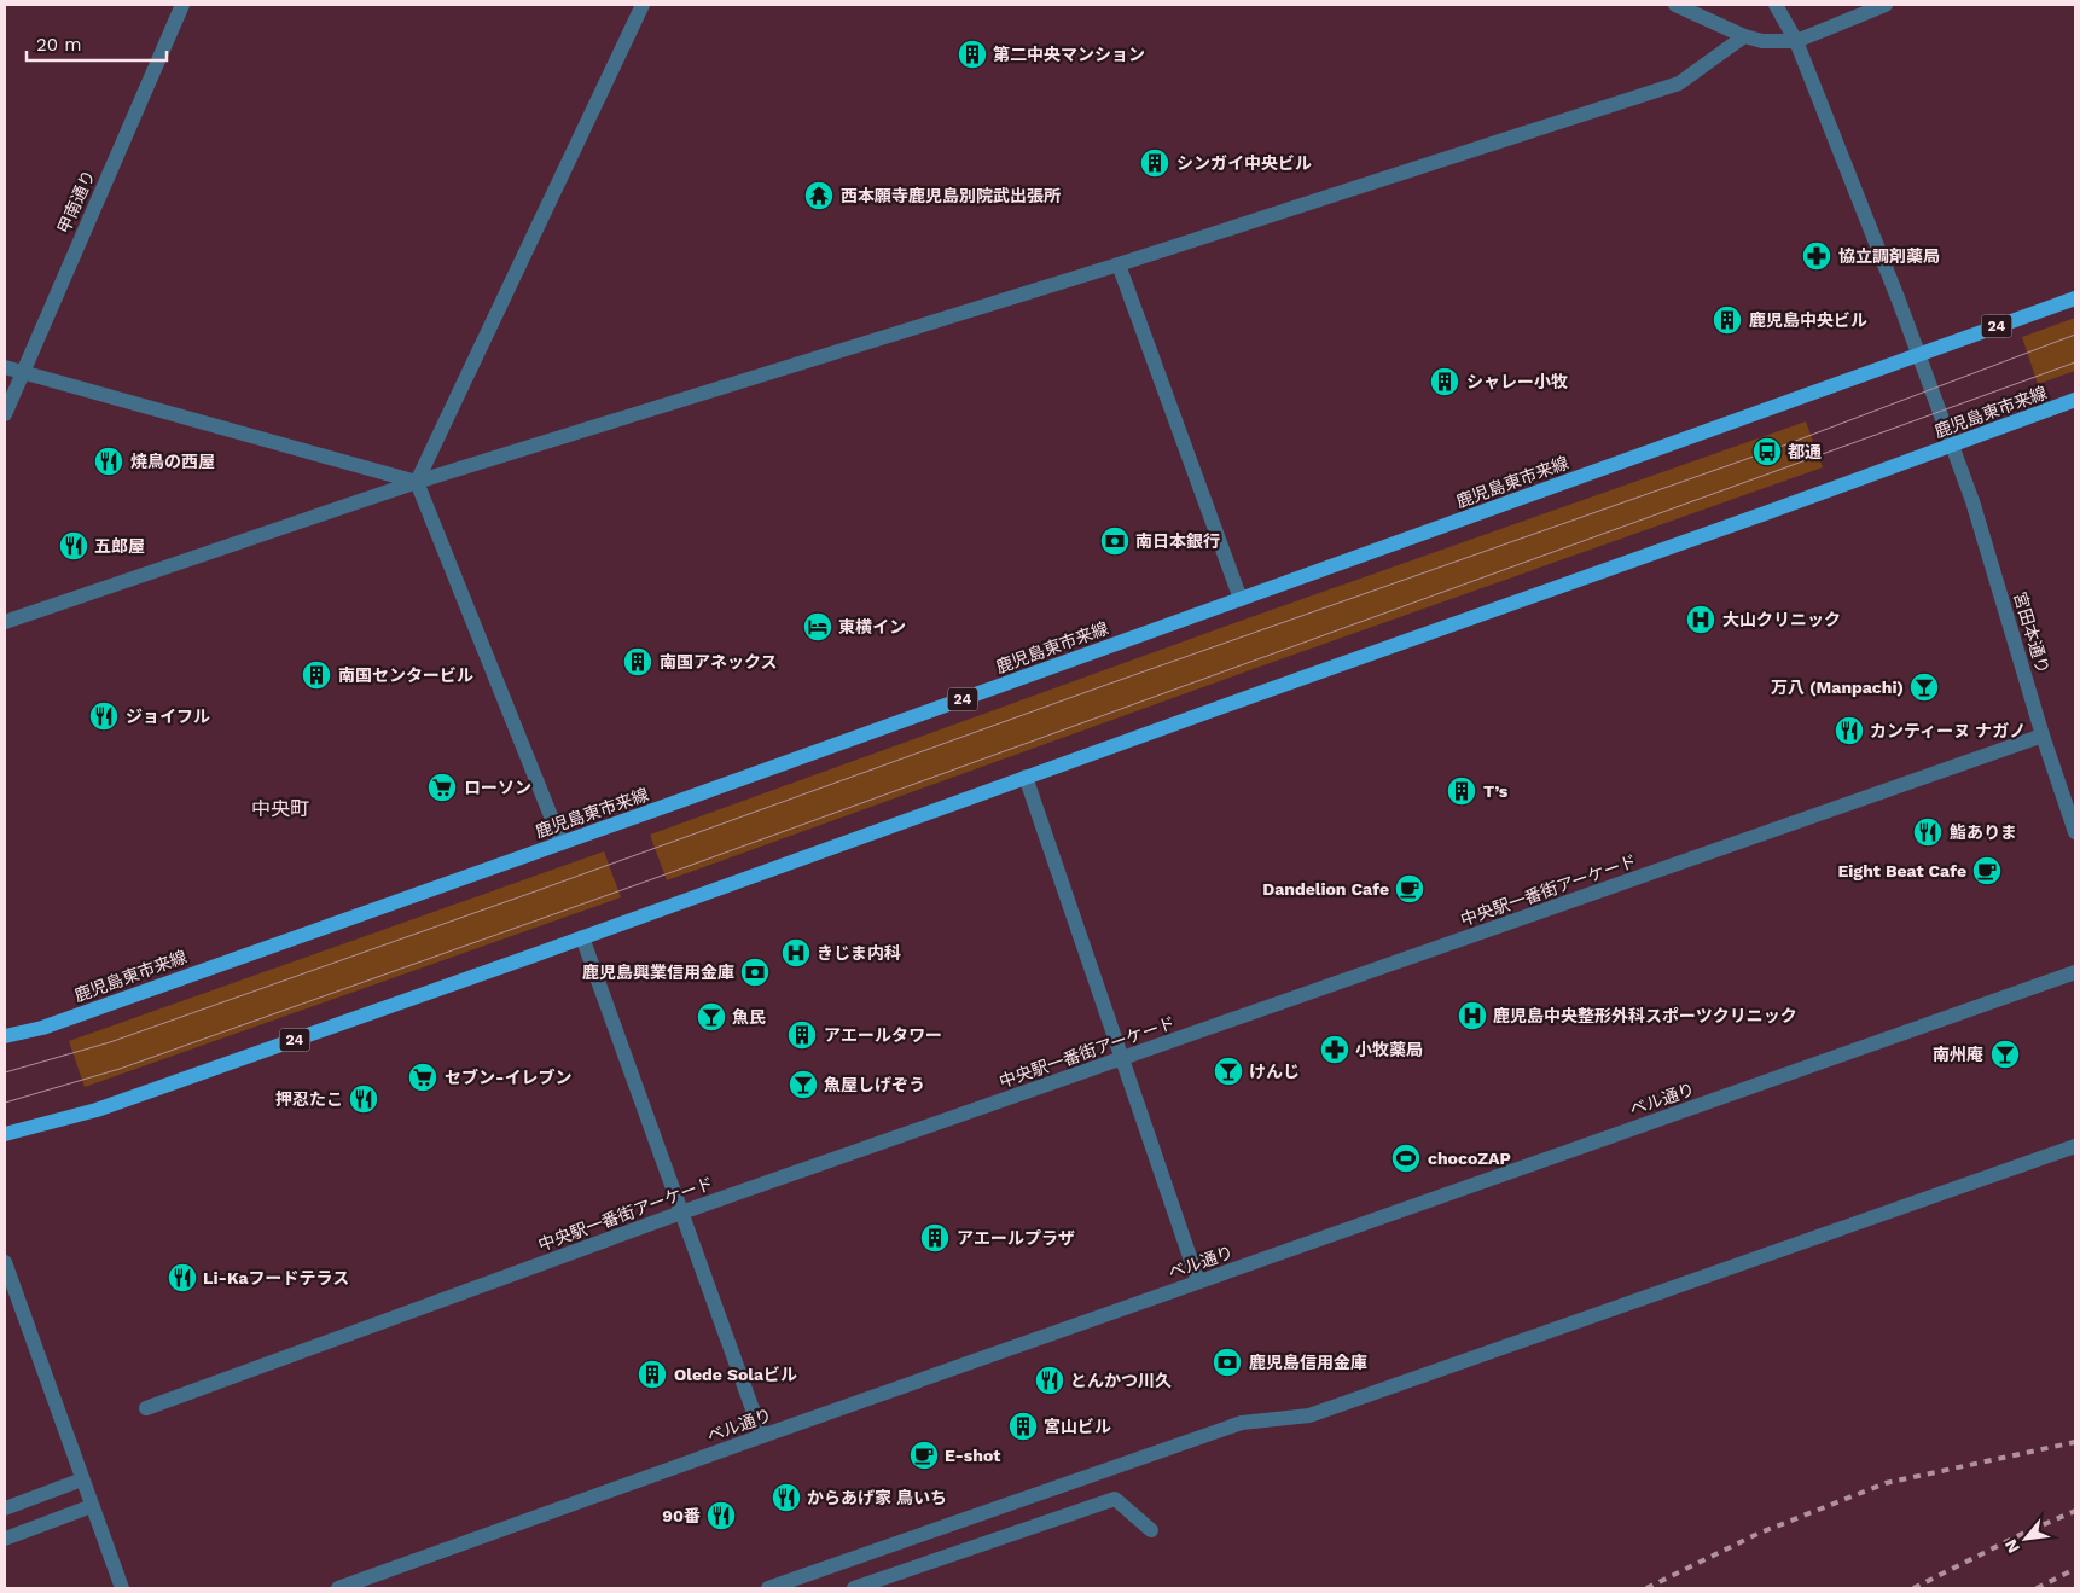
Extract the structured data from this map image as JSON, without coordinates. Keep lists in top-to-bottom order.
{
  "streets": {
    "main road": ["24", "鹿児島東市来線"],
    "street": [
      "甲南通り",
      "宮田本通り",
      "中央駅一番街アーケード",
      "ベル通り"
    ]
  },
  "crossings": [
    ["鹿児島東市来線", "宮田本通り"],
    ["宮田本通り", "中央駅一番街アーケード"]
  ],
  "districts": ["中央町"],
  "places": {
    "building": [
      "第二中央マンション",
      "シンガイ中央ビル",
      "鹿児島中央ビル",
      "シャレー小牧",
      "南国アネックス",
      "南国センタービル",
      "T’s",
      "アエールタワー",
      "アエールプラザ",
      "Olede Solaビル",
      "宮山ビル"
    ],
    "temple": ["西本願寺鹿児島別院武出張所"],
    "pharmacy": ["協立調剤薬局", "小牧薬局"],
    "bus stop": ["都通"],
    "restaurant": [
      "焼鳥の西屋",
      "五郎屋",
      "ジョイフル",
      "カンティーヌ ナガノ",
      "鮨ありま",
      "押忍たこ",
      "Li-Kaフードテラス",
      "とんかつ川久",
      "からあげ家 鳥いち",
      "90番"
    ],
    "bank": ["南日本銀行", "鹿児島興業信用金庫", "鹿児島信用金庫"],
    "hospital": ["大山クリニック", "きじま内科", "鹿児島中央整形外科スポーツクリニック"],
    "hotel": ["東横イン"],
    "bar": [
      "万八 (Manpachi)",
      "魚民",
      "南州庵",
      "けんじ",
      "魚屋しげぞう"
    ],
    "supermarket": ["ローソン", "セブン-イレブン"],
    "cafe": ["Eight Beat Cafe", "Dandelion Cafe", "E-shot"],
    "sports": ["chocoZAP"]
  },
  "scale_bar": "20 m",
  "north": "bottom left"
}
